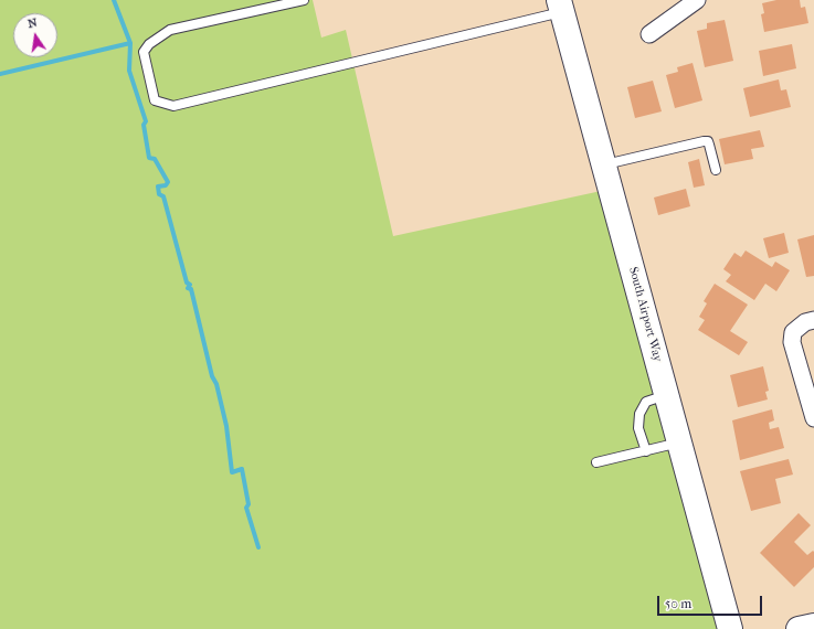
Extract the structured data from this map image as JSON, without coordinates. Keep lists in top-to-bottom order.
{
  "streets": {
    "main road": ["South Airport Way"]
  },
  "scale_bar": "50 m",
  "north": "top"
}
